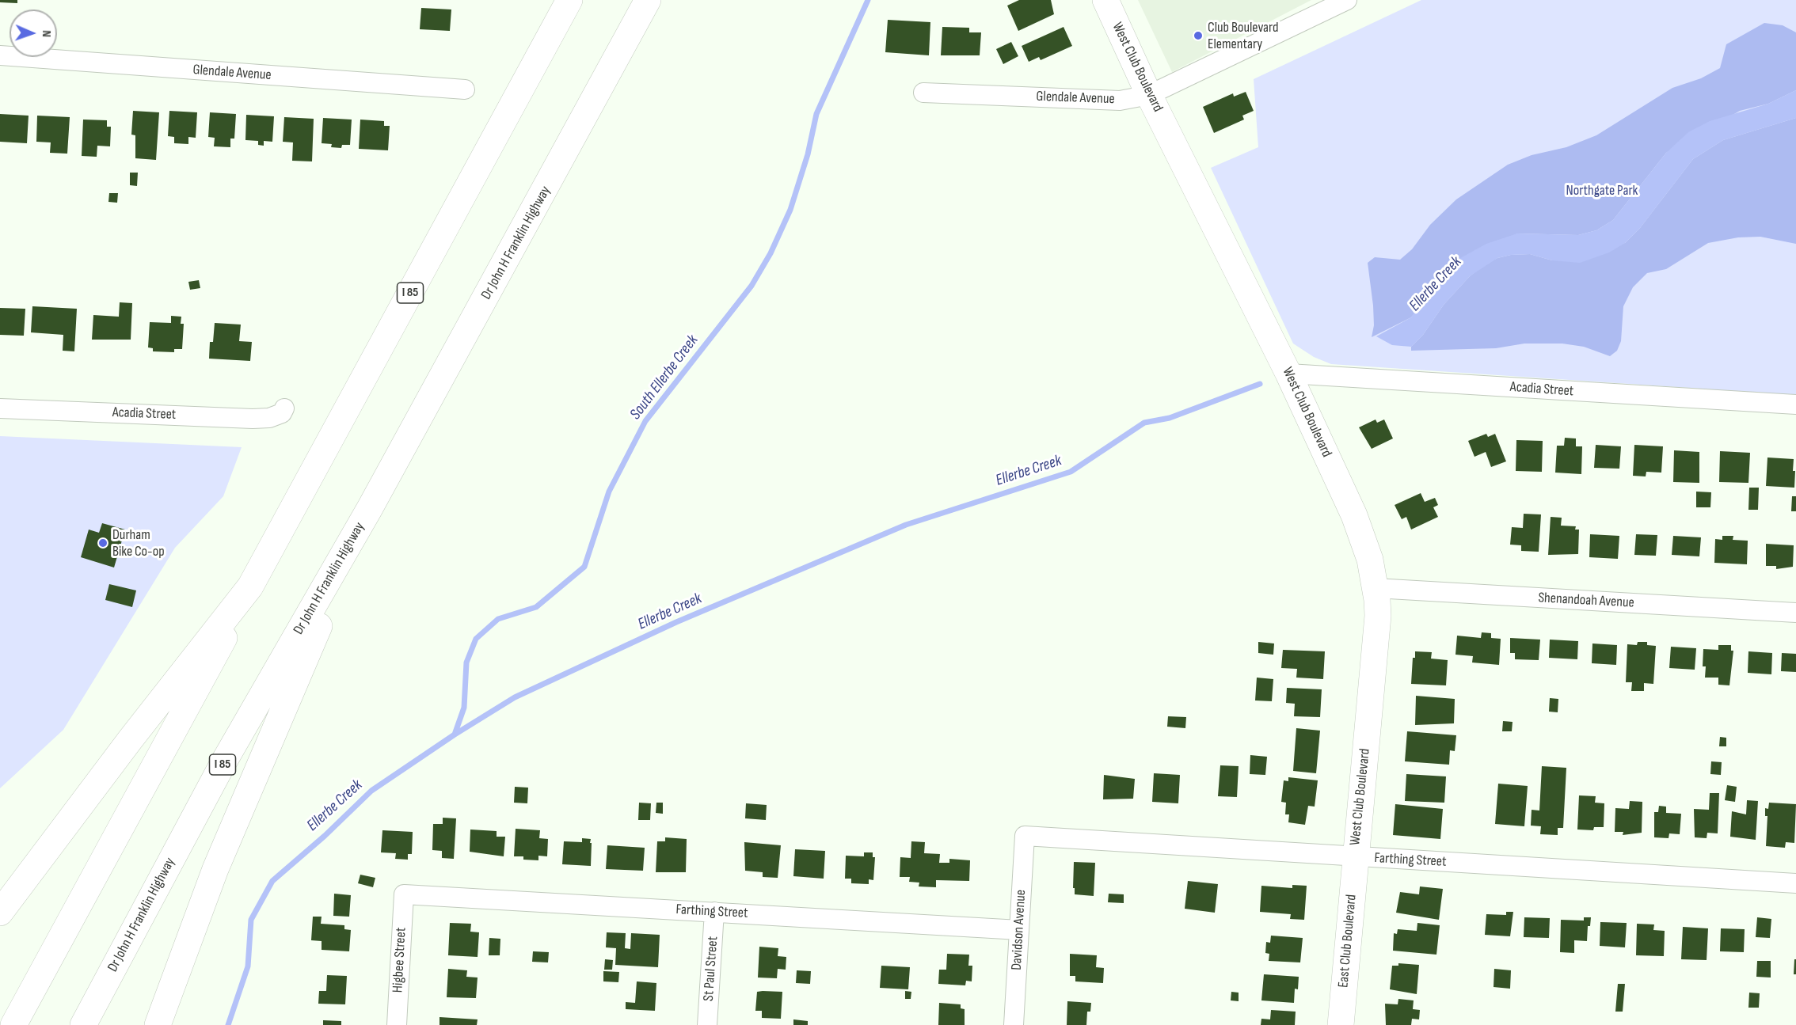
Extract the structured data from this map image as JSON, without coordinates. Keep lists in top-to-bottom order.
{
  "streets": {
    "main road": [
      "West Club Boulevard",
      "Dr John H Franklin Highway",
      "I 85",
      "East Club Boulevard"
    ],
    "street": [
      "Glendale Avenue",
      "Acadia Street",
      "Shenandoah Avenue",
      "Farthing Street",
      "Davidson Avenue",
      "Higbee Street",
      "St Paul Street"
    ]
  },
  "crossings": [
    ["West Club Boulevard", "Glendale Avenue"],
    ["West Club Boulevard", "Acadia Street"],
    ["West Club Boulevard", "Shenandoah Avenue"],
    ["West Club Boulevard", "Farthing Street"],
    ["West Club Boulevard", "East Club Boulevard"],
    ["Farthing Street", "Davidson Avenue"],
    ["Farthing Street", "East Club Boulevard"],
    ["Farthing Street", "Higbee Street"],
    ["Farthing Street", "St Paul Street"]
  ],
  "water": ["Ellerbe Creek", "South Ellerbe Creek"],
  "parks": ["Northgate Park"],
  "places": ["Club Boulevard Elementary", "Durham Bike Co-op"],
  "north": "right"
}
